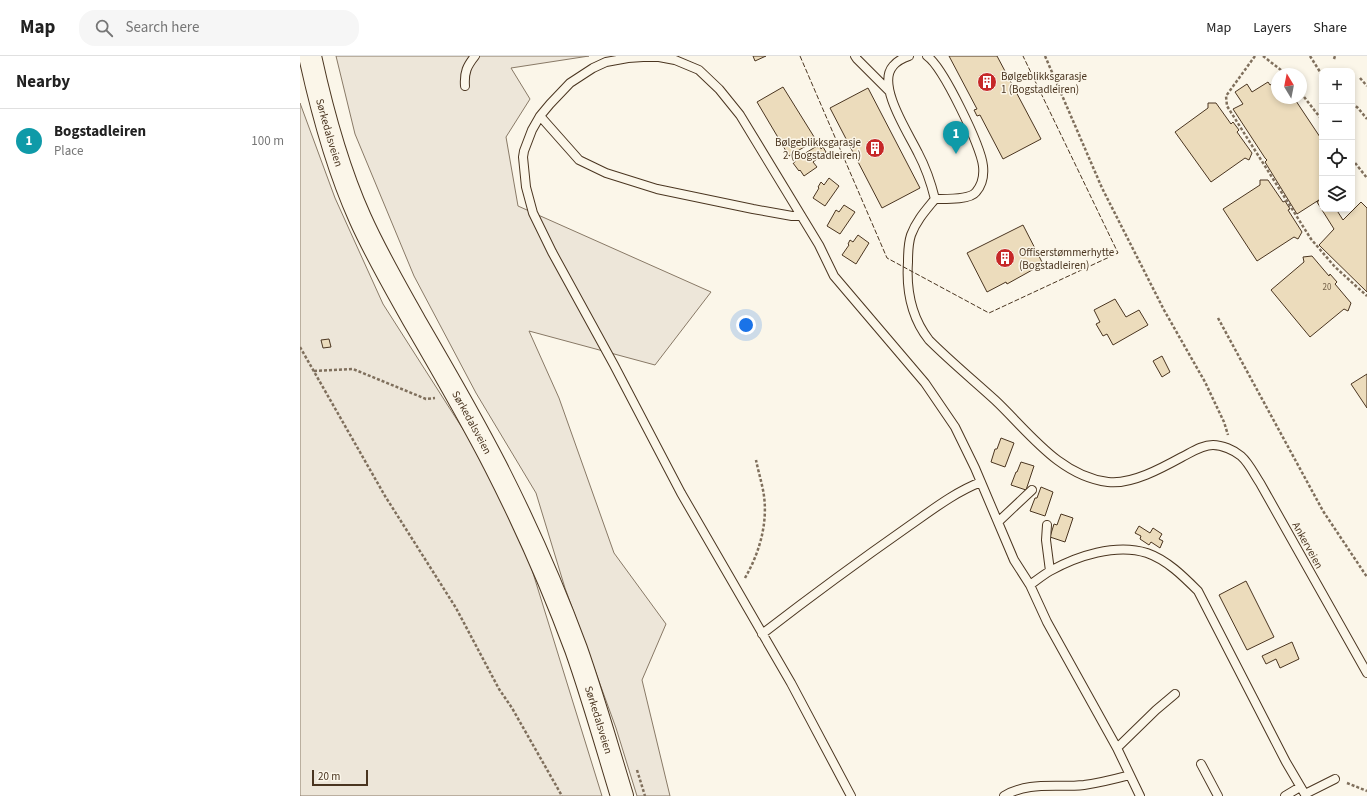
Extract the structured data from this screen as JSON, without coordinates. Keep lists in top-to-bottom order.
{
  "streets": {
    "street": ["Sørkedalsveien"],
    "lane": ["Ankerveien"]
  },
  "places": {
    "building": ["Bølgeblikksgarasje 1 (Bogstadleiren)", "Bølgeblikksgarasje 2 (Bogstadleiren)", "Offiserstømmerhytte (Bogstadleiren)"]
  },
  "house_numbers": ["20"],
  "scale_bar": "20 m",
  "north": "top",
  "page": {
    "header": "Map",
    "search": "Search here",
    "nav": ["Map", "Layers", "Share"],
    "heading": "Nearby",
    "map_buttons": ["+", "−"],
    "list": [
      {
        "mark": "1",
        "name": "Bogstadleiren",
        "note": "Place",
        "value": "100 m"
      }
    ],
    "pins": "1",
    "scale": "20 m"
  }
}
